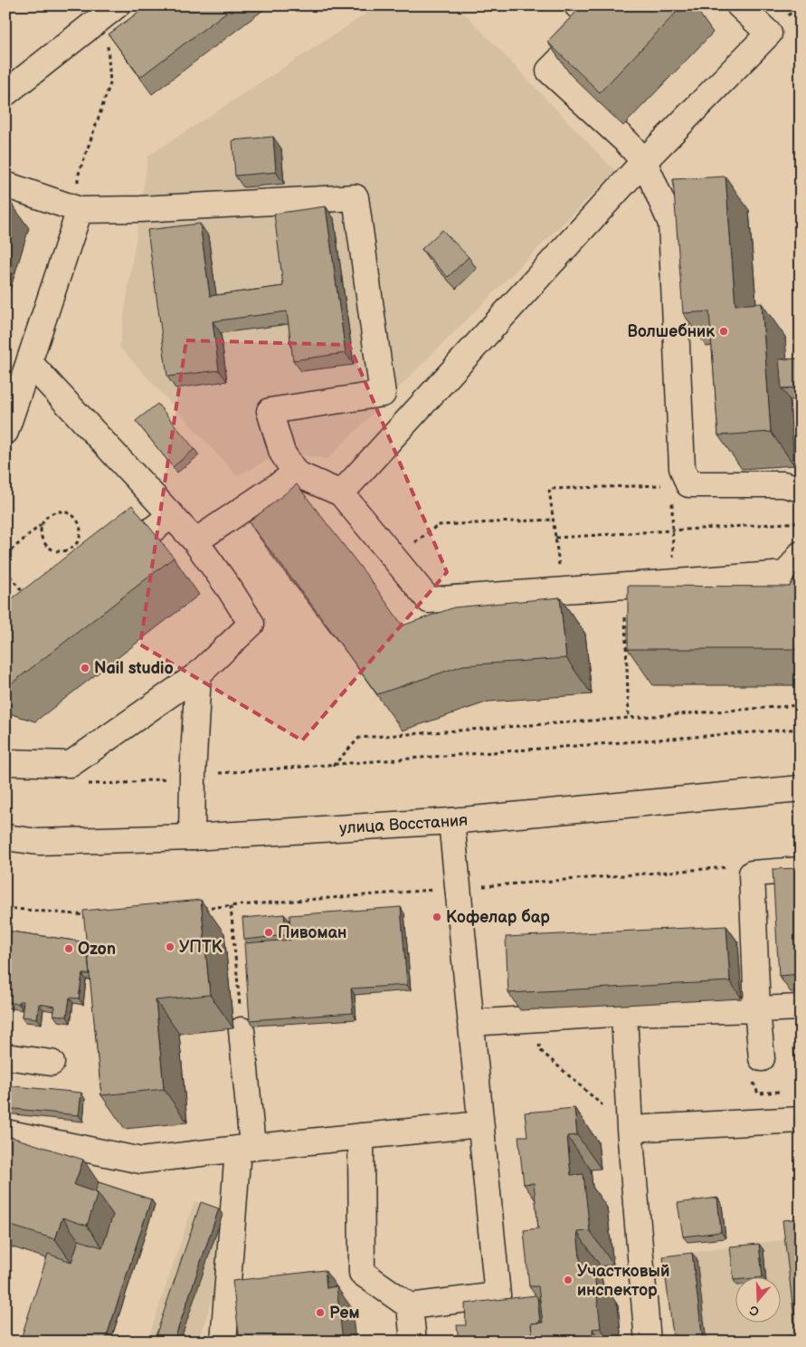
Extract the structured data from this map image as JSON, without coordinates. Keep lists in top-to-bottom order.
{
  "streets": {
    "main road": ["улица Восстания"]
  },
  "places": [
    "Волшебник",
    "Nail studio",
    "Кофелар бар",
    "Пивоман",
    "УПТК",
    "Ozon",
    "Участковый инспектор",
    "Рем"
  ],
  "north": "bottom"
}
